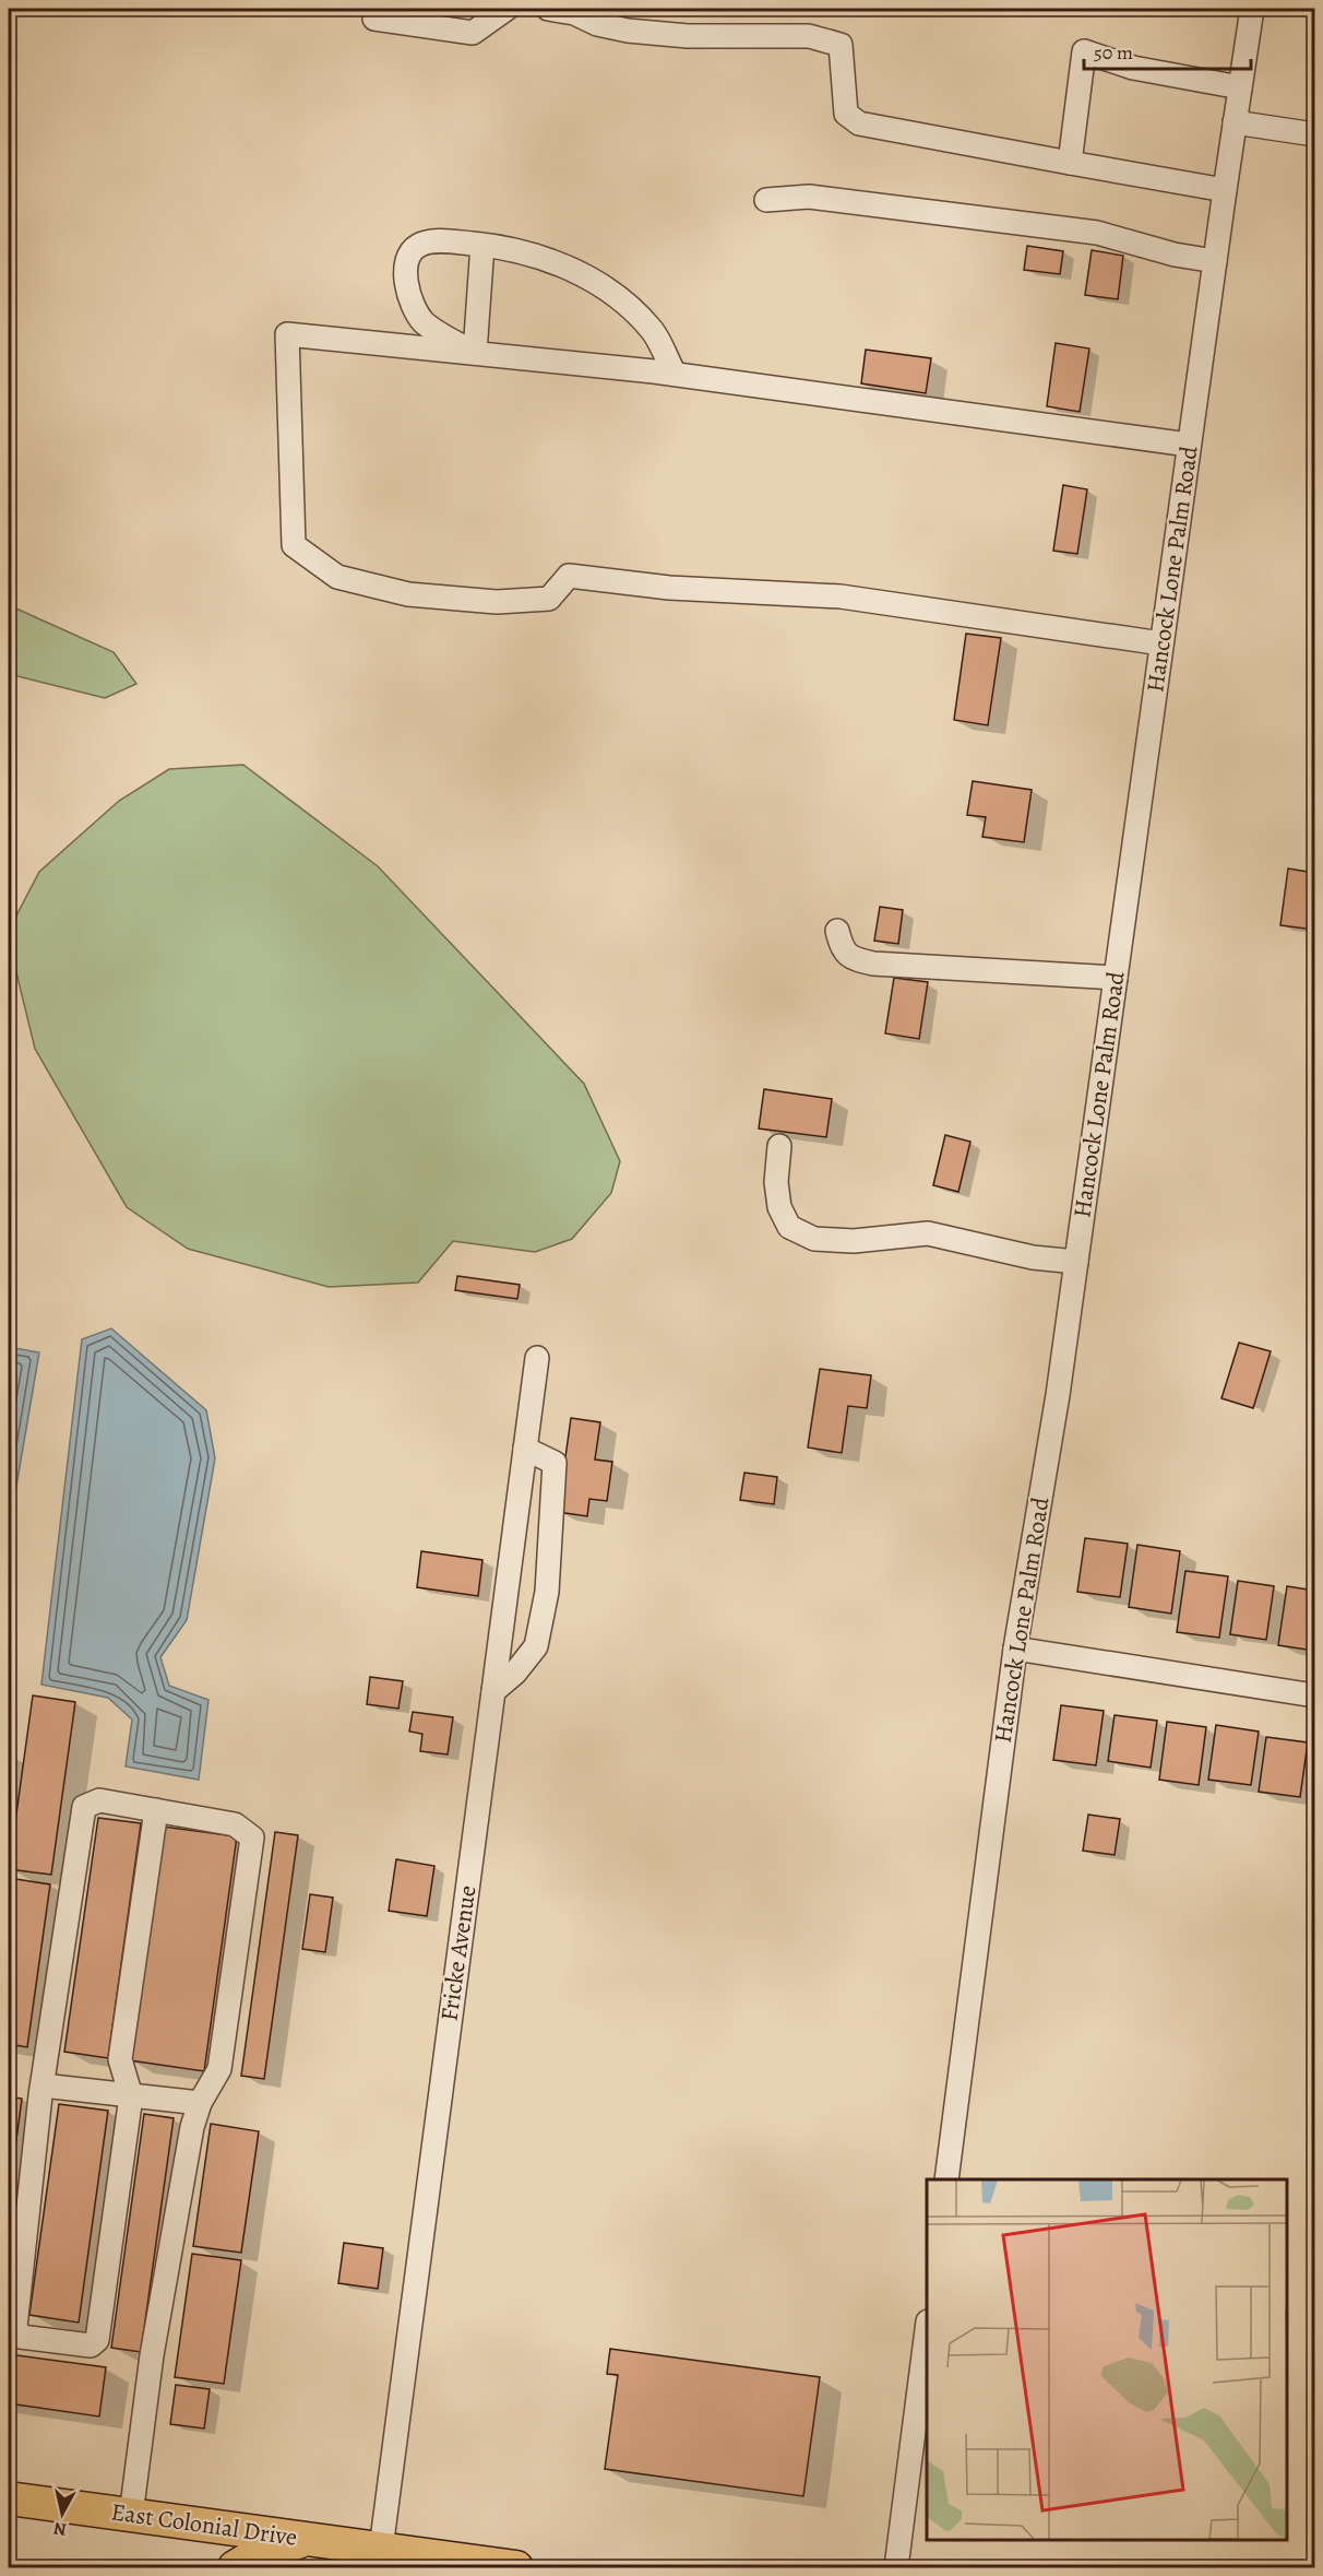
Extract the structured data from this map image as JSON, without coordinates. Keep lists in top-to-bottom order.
{
  "streets": {
    "highway": ["East Colonial Drive"],
    "street": ["Hancock Lone Palm Road", "Fricke Avenue"]
  },
  "crossings": [
    ["Fricke Avenue", "East Colonial Drive"]
  ],
  "scale_bar": "50 m",
  "north": "bottom"
}
